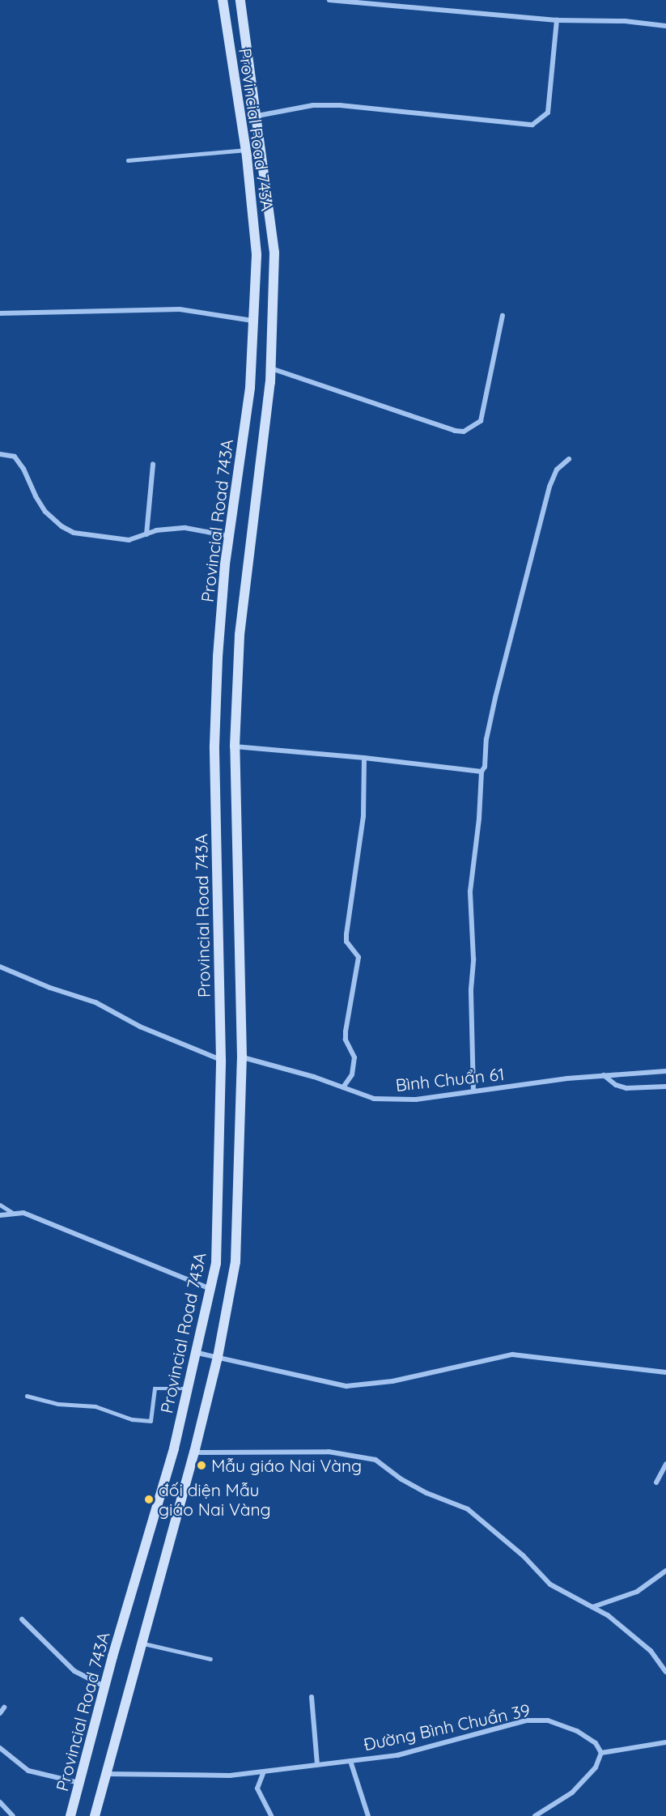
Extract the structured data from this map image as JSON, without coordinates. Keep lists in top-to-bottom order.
{
  "streets": {
    "main road": ["Provincial Road 743A"],
    "street": ["Bình Chuẩn 61", "Đường Bình Chuẩn 39"]
  },
  "crossings": [
    ["Provincial Road 743A", "Bình Chuẩn 61"],
    ["Provincial Road 743A", "Đường Bình Chuẩn 39"]
  ],
  "places": ["Mẫu giáo Nai Vàng", "đối diện Mẫu giáo Nai Vàng"]
}
